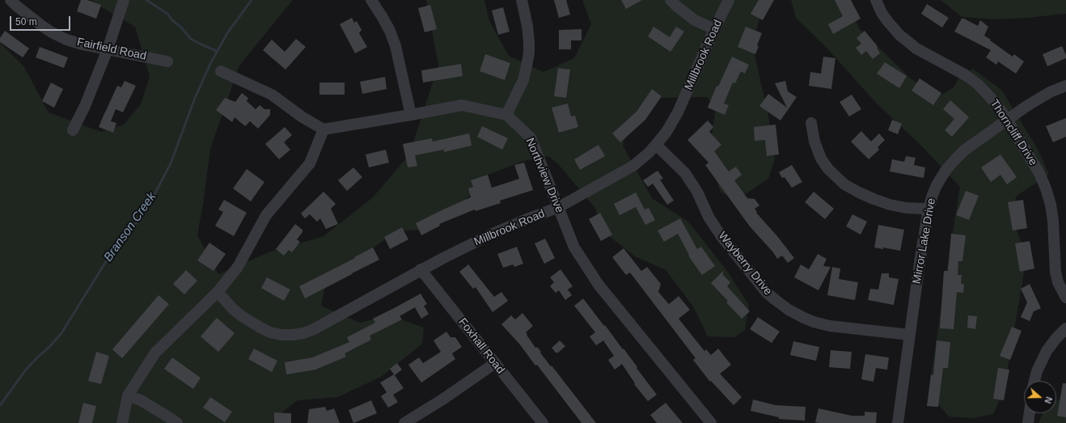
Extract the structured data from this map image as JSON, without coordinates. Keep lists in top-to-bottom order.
{
  "streets": {
    "street": [
      "Fairfield Road",
      "Millbrook Road",
      "Thorncliff Drive",
      "Northview Drive",
      "Mirror Lake Drive",
      "Wayberry Drive",
      "Foxhall Road"
    ]
  },
  "crossings": [
    ["Millbrook Road", "Northview Drive"],
    ["Millbrook Road", "Wayberry Drive"],
    ["Millbrook Road", "Foxhall Road"],
    ["Thorncliff Drive", "Mirror Lake Drive"],
    ["Mirror Lake Drive", "Wayberry Drive"]
  ],
  "water": ["Branson Creek"],
  "scale_bar": "50 m",
  "north": "right"
}
